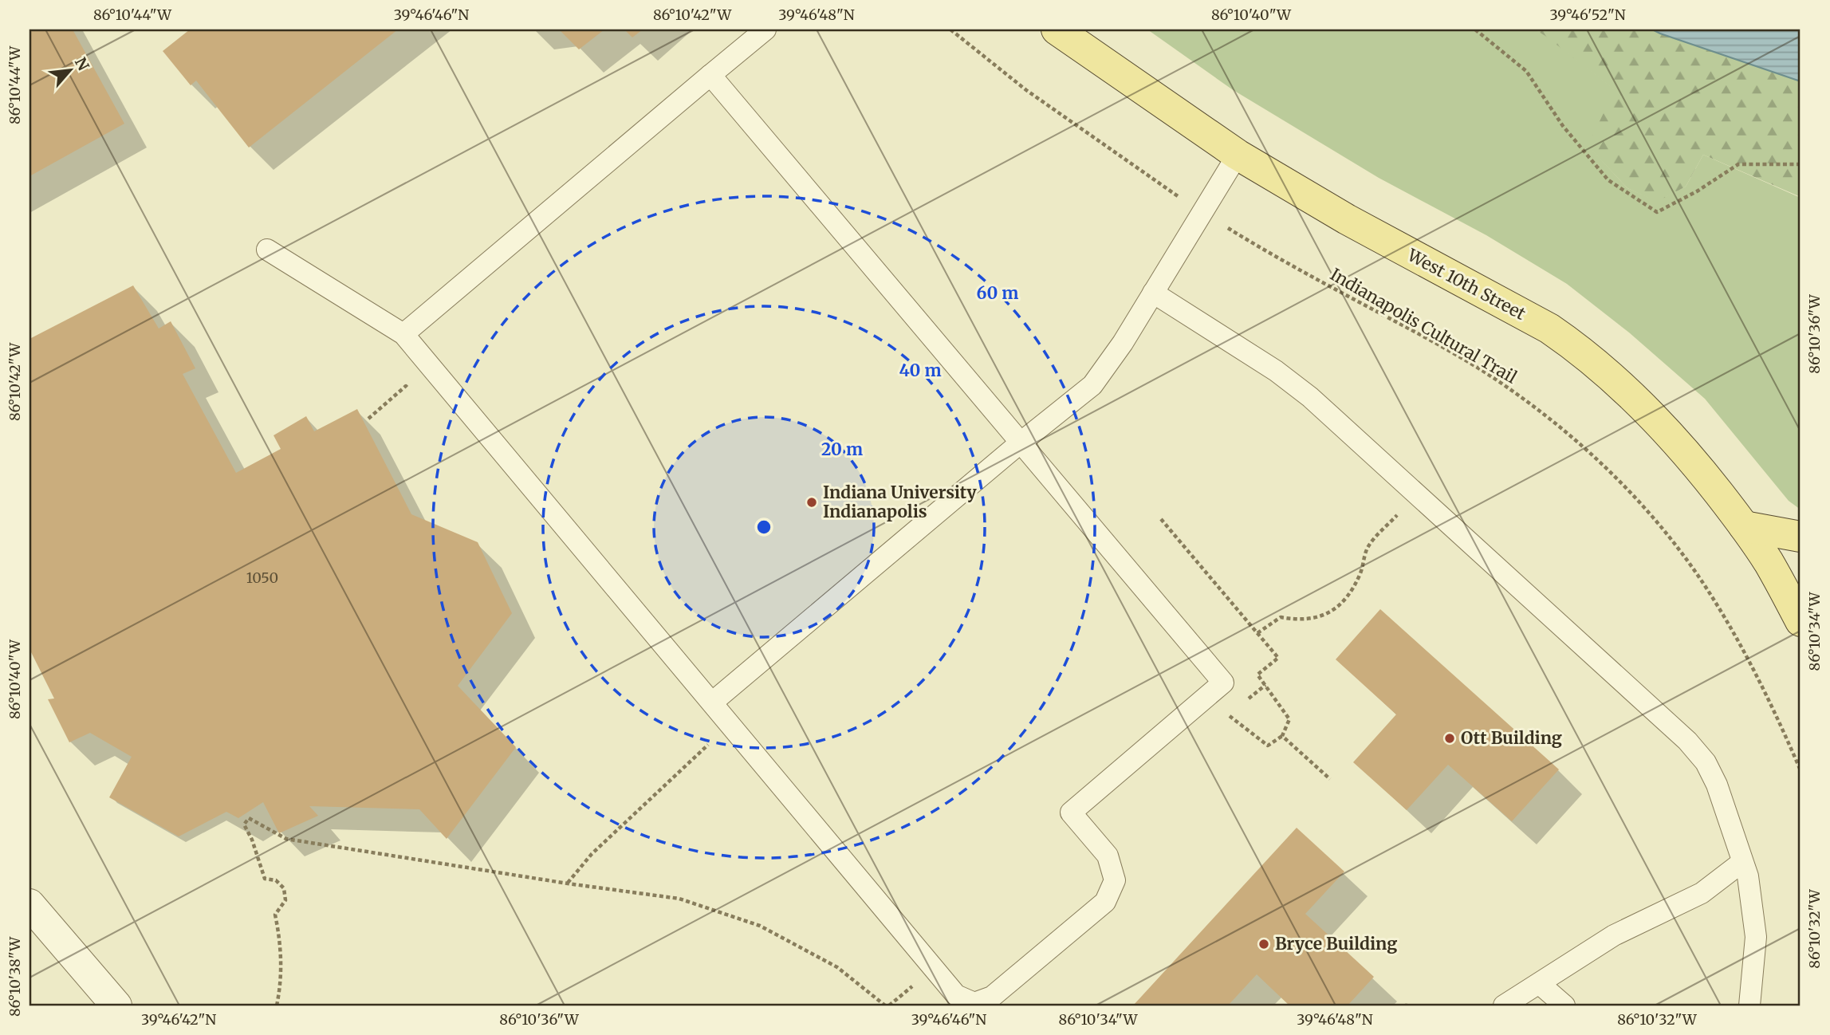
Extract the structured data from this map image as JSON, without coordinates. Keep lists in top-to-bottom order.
{
  "streets": {
    "main road": ["West 10th Street"],
    "path": ["Indianapolis Cultural Trail"]
  },
  "places": ["Indiana University Indianapolis", "Ott Building", "Bryce Building"],
  "house_numbers": ["1050"],
  "north": "top right",
  "coordinates": [
    "86°10'44\"W",
    "39°46'46\"N",
    "86°10'42\"W",
    "39°46'48\"N",
    "86°10'40\"W",
    "39°46'52\"N",
    "86°10'36\"W",
    "86°10'34\"W",
    "86°10'32\"W",
    "86°10'38\"W",
    "39°46'42\"N"
  ],
  "rings": ["60 m", "40 m", "20 m"]
}
